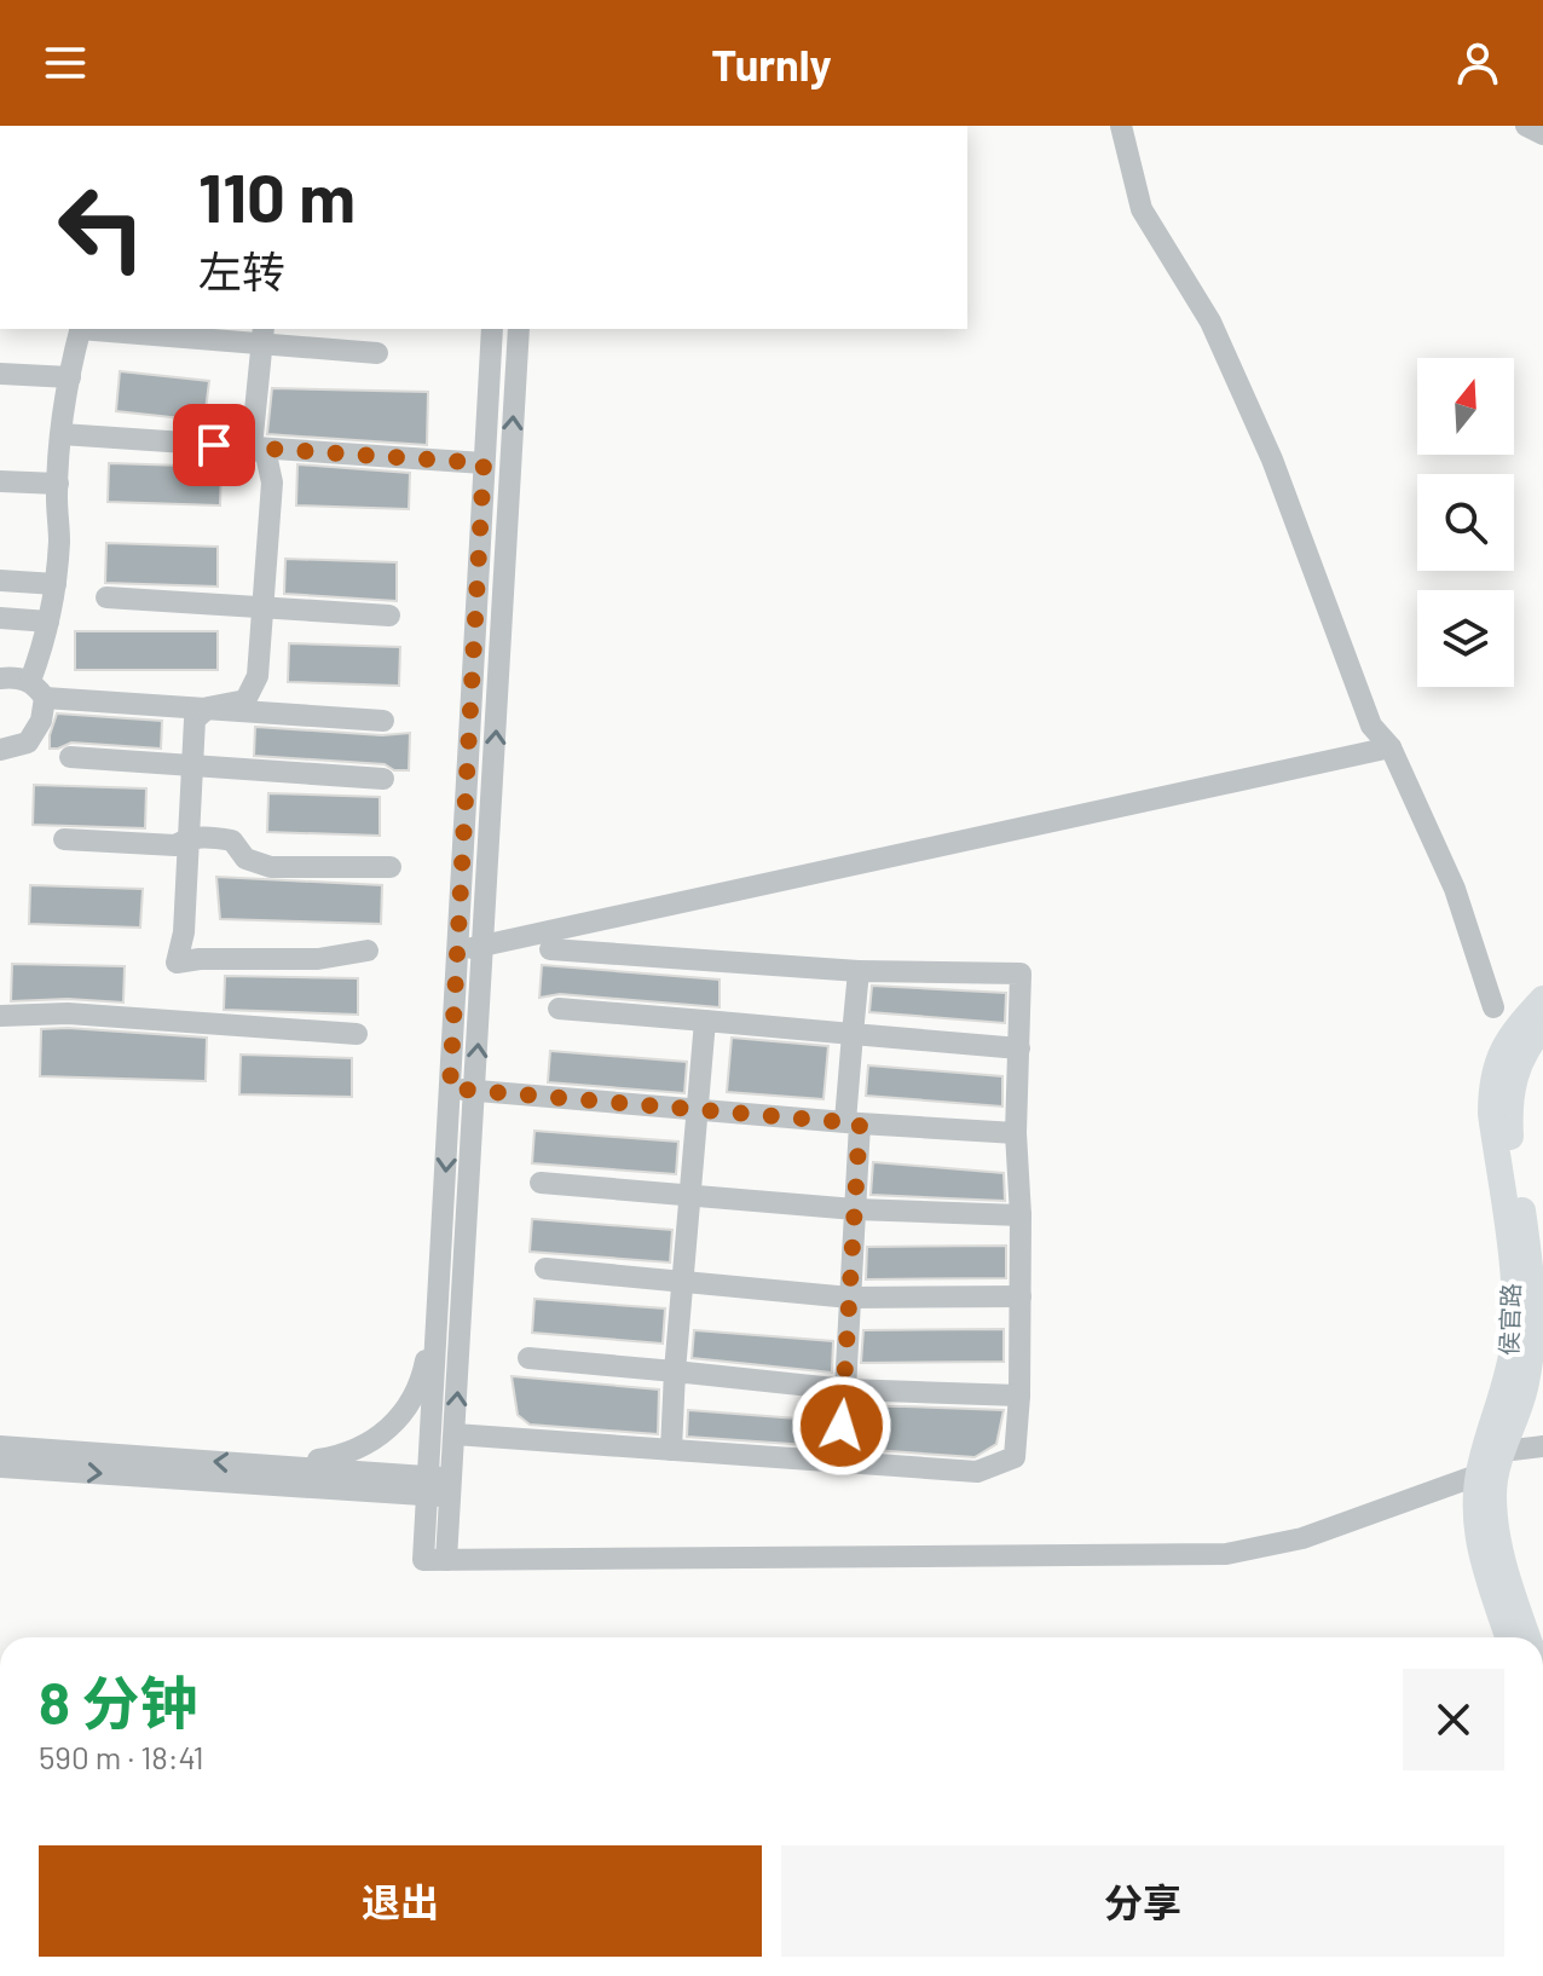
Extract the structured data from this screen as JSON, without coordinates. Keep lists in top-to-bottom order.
{
  "streets": {
    "main road": ["侯官路"]
  },
  "north": "top",
  "page": {
    "header": "Turnly",
    "turn": ["110 m", "左转"],
    "heading": ["8 分钟", "590 m · 18:41"],
    "buttons": ["退出", "分享"]
  }
}
